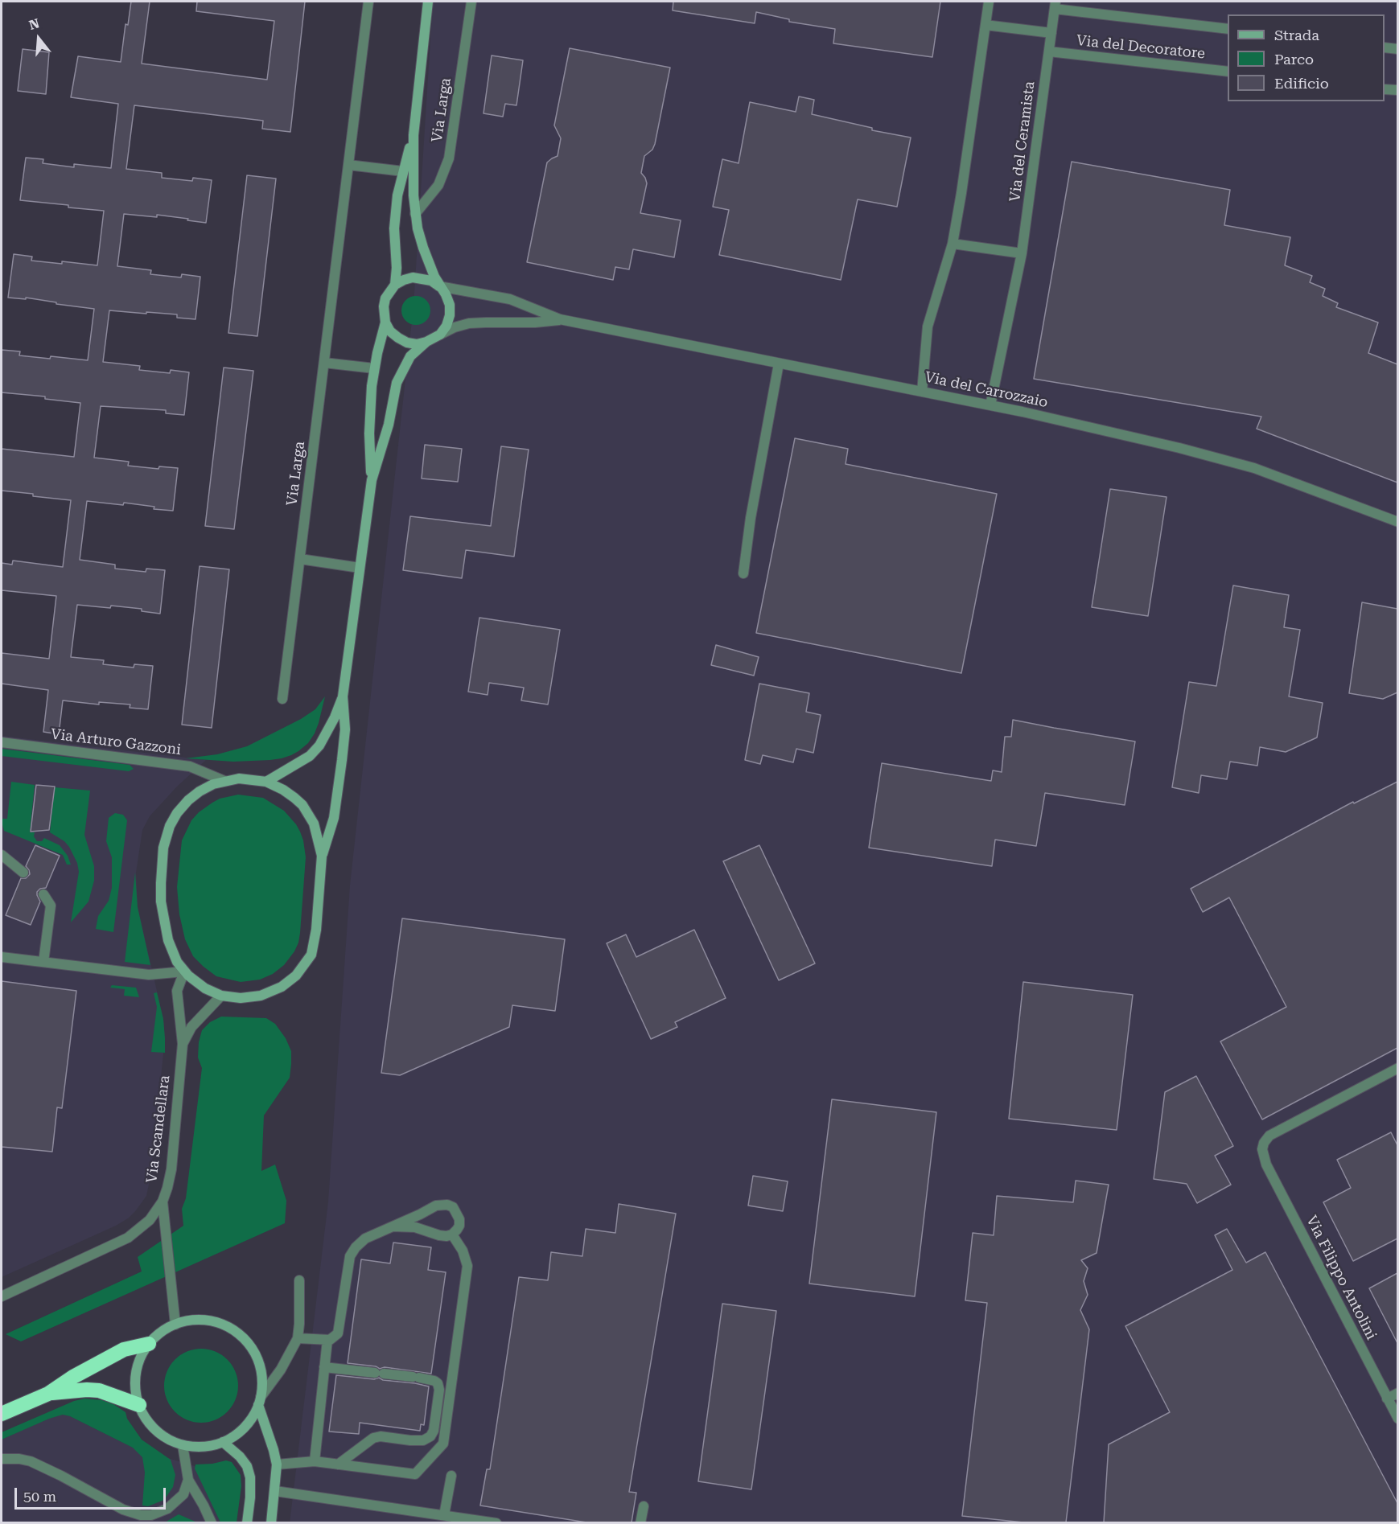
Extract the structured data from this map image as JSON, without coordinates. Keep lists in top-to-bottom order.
{
  "streets": {
    "main road": ["Via Larga"],
    "street": [
      "Via del Decoratore",
      "Via del Ceramista",
      "Via del Carrozzaio",
      "Via Arturo Gazzoni",
      "Via Scandellara",
      "Via Filippo Antolini"
    ]
  },
  "crossings": [
    ["Via del Decoratore", "Via del Ceramista"],
    ["Via Larga", "Via del Carrozzaio"],
    ["Via del Ceramista", "Via del Carrozzaio"]
  ],
  "legend": ["Strada", "Parco", "Edificio"],
  "scale_bar": "50 m",
  "north": "top"
}
